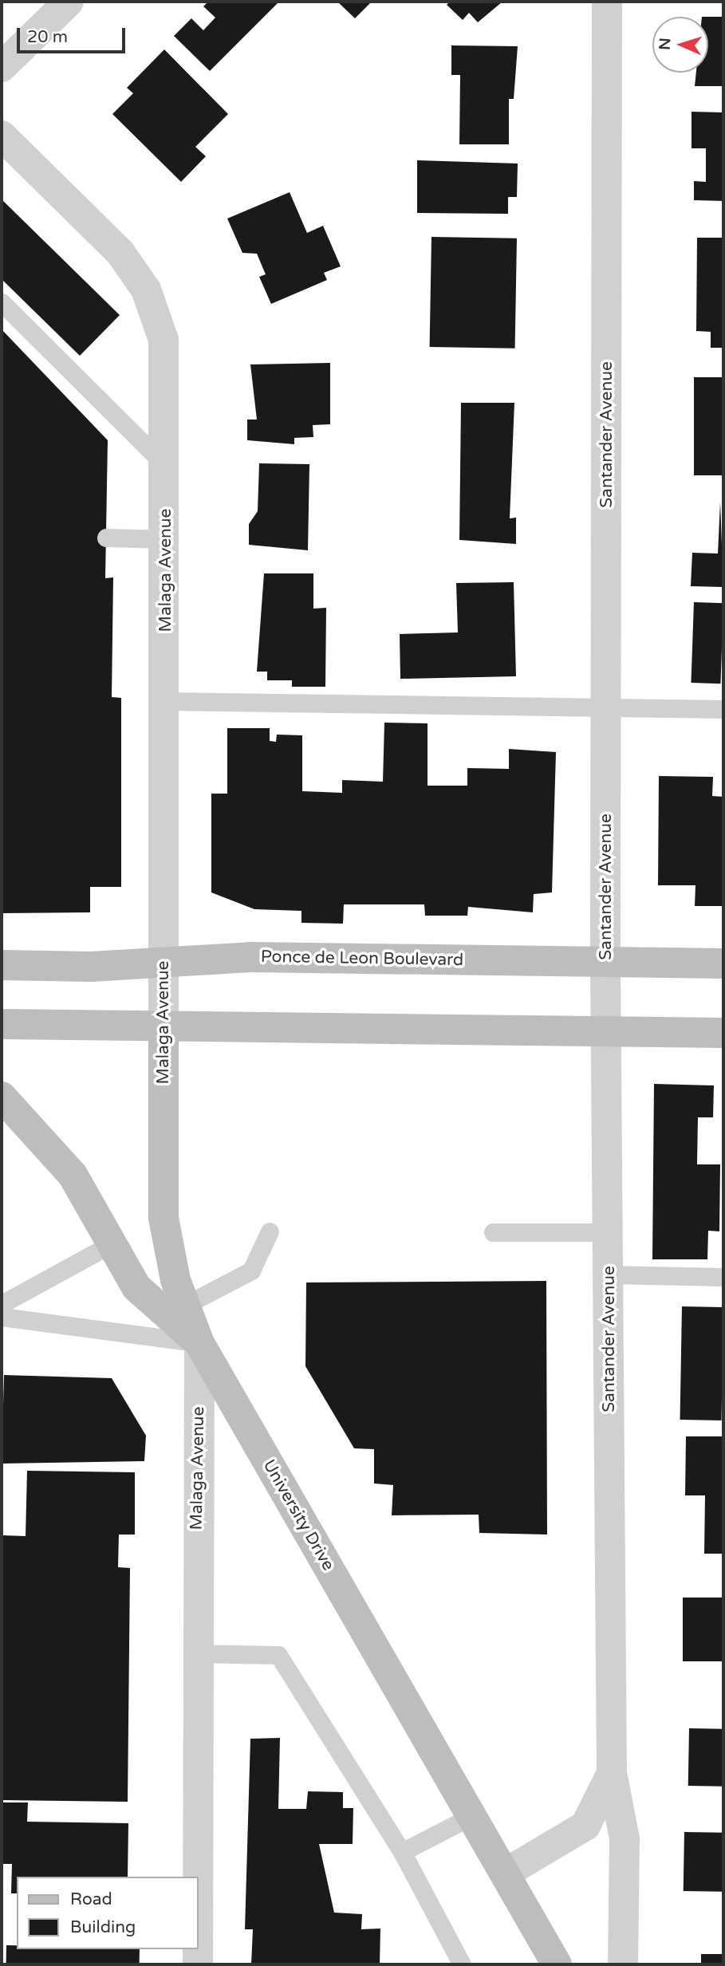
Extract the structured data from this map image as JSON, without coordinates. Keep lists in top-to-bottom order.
{
  "streets": {
    "street": [
      "Santander Avenue",
      "Malaga Avenue",
      "Ponce de Leon Boulevard",
      "University Drive"
    ]
  },
  "crossings": [
    ["Santander Avenue", "Ponce de Leon Boulevard"],
    ["Santander Avenue", "University Drive"],
    ["Malaga Avenue", "Ponce de Leon Boulevard"],
    ["Malaga Avenue", "University Drive"]
  ],
  "legend": ["Road", "Building"],
  "scale_bar": "20 m",
  "north": "left"
}
